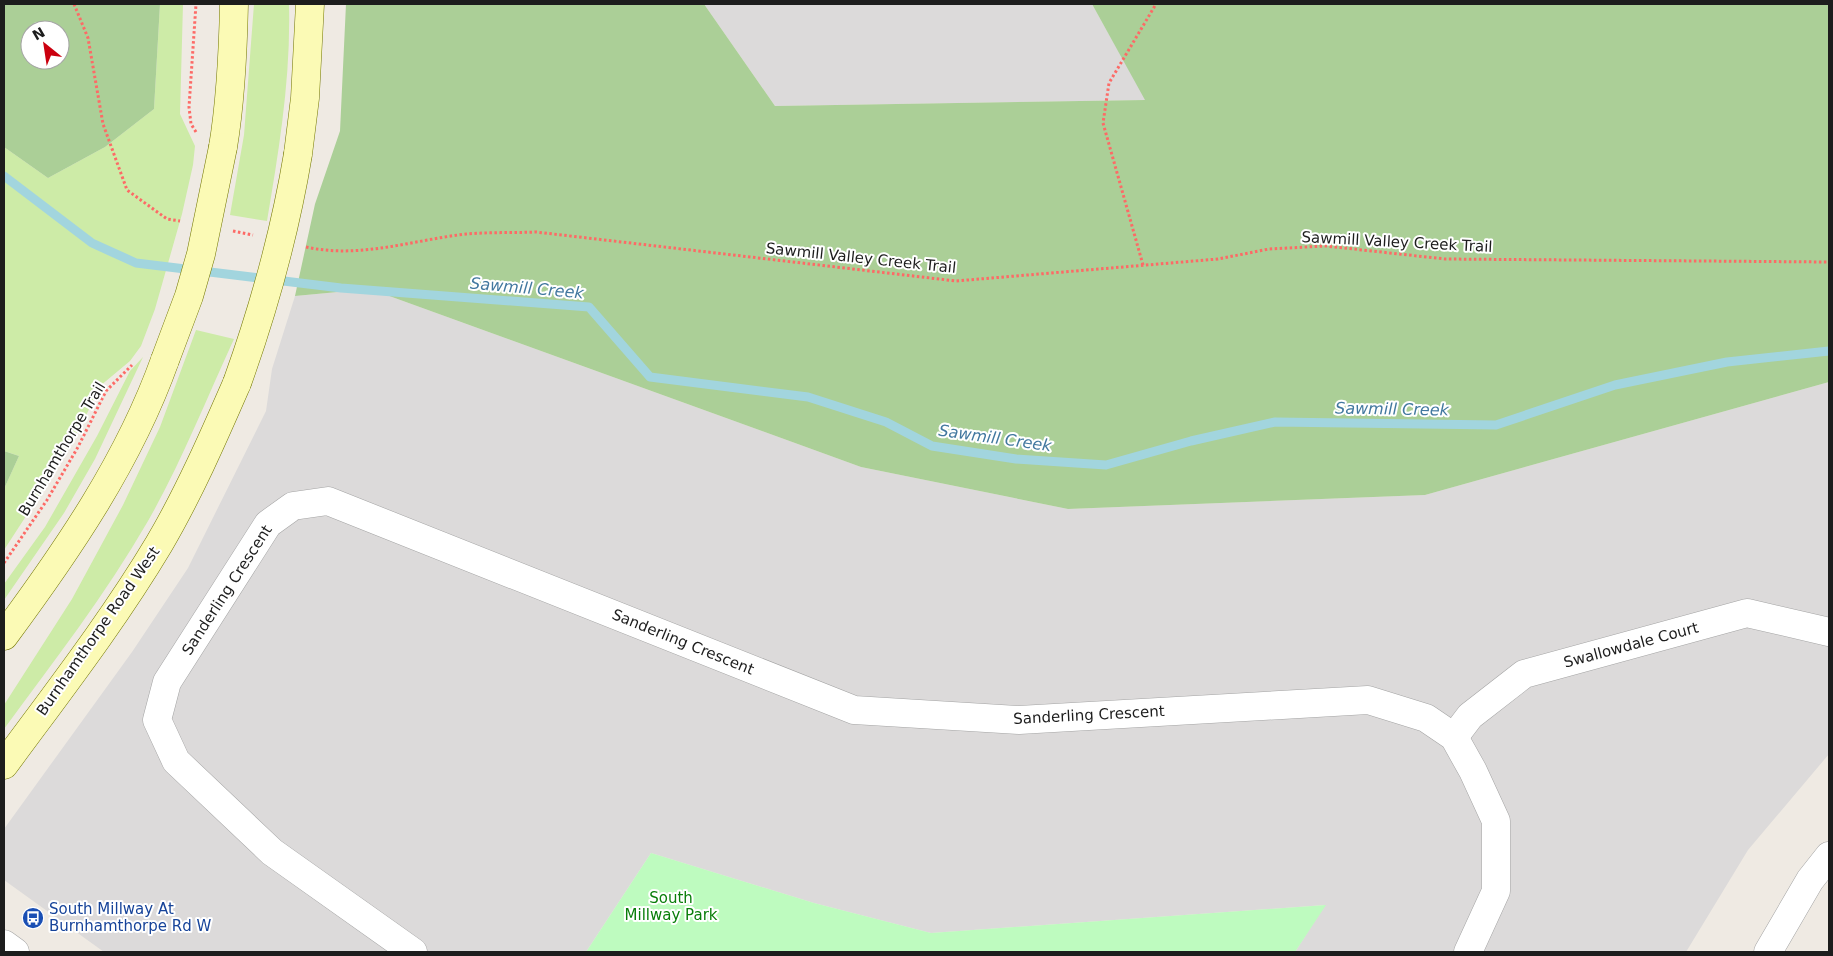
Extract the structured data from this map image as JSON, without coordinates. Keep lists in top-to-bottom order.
{
  "streets": {
    "main road": ["Burnhamthorpe Road West"],
    "street": ["Sanderling Crescent", "Swallowdale Court"],
    "path": ["Sawmill Valley Creek Trail", "Burnhamthorpe Trail"]
  },
  "crossings": [
    ["Sanderling Crescent", "Swallowdale Court"]
  ],
  "water": ["Sawmill Creek"],
  "parks": ["South Millway Park"],
  "places": {
    "bus stop": ["South Millway At Burnhamthorpe Rd W"]
  },
  "north": "top left"
}
